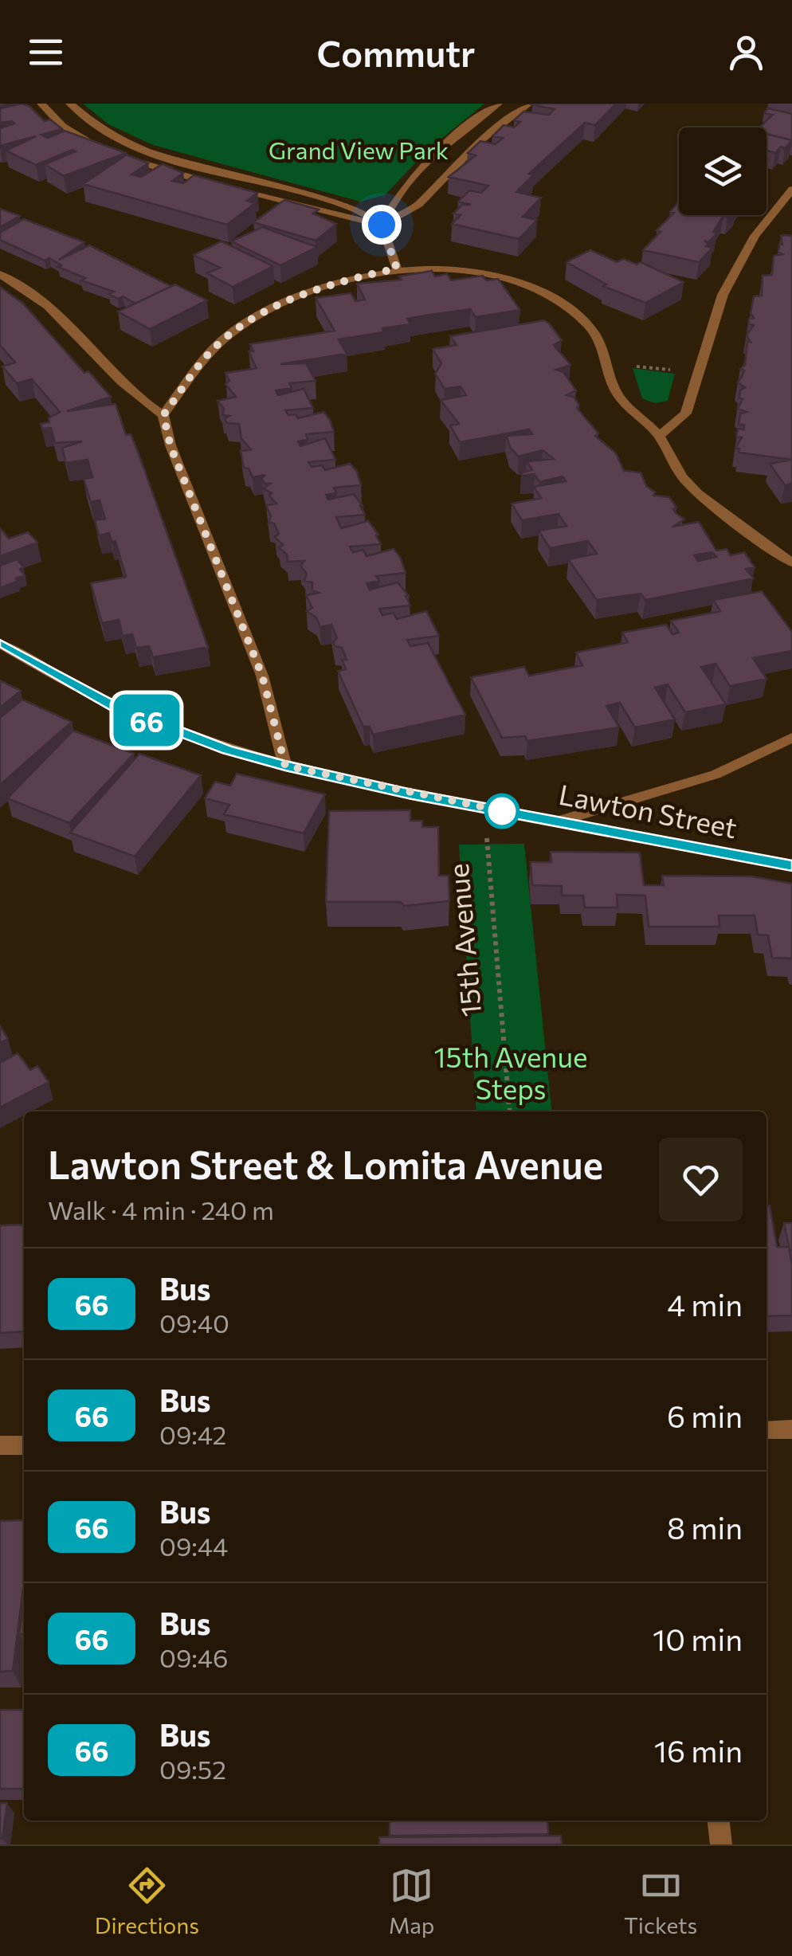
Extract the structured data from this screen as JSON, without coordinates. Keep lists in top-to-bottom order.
{
  "streets": {
    "street": ["Lawton Street"],
    "path": ["15th Avenue"]
  },
  "crossings": [
    ["Lawton Street", "15th Avenue"]
  ],
  "parks": ["Grand View Park", "15th Avenue Steps"],
  "lines": ["bus line 66"],
  "page": {
    "header": "Commutr",
    "on_map": "66",
    "heading": ["Lawton Street & Lomita Avenue", "Walk · 4 min · 240 m"],
    "list": [
      {
        "mark": "66",
        "name": "Bus",
        "note": "09:40",
        "value": "4 min"
      },
      {
        "mark": "66",
        "name": "Bus",
        "note": "09:42",
        "value": "6 min"
      },
      {
        "mark": "66",
        "name": "Bus",
        "note": "09:44",
        "value": "8 min"
      },
      {
        "mark": "66",
        "name": "Bus",
        "note": "09:46",
        "value": "10 min"
      },
      {
        "mark": "66",
        "name": "Bus",
        "note": "09:52",
        "value": "16 min"
      }
    ],
    "tabs": ["Directions", "Map", "Tickets"]
  }
}
